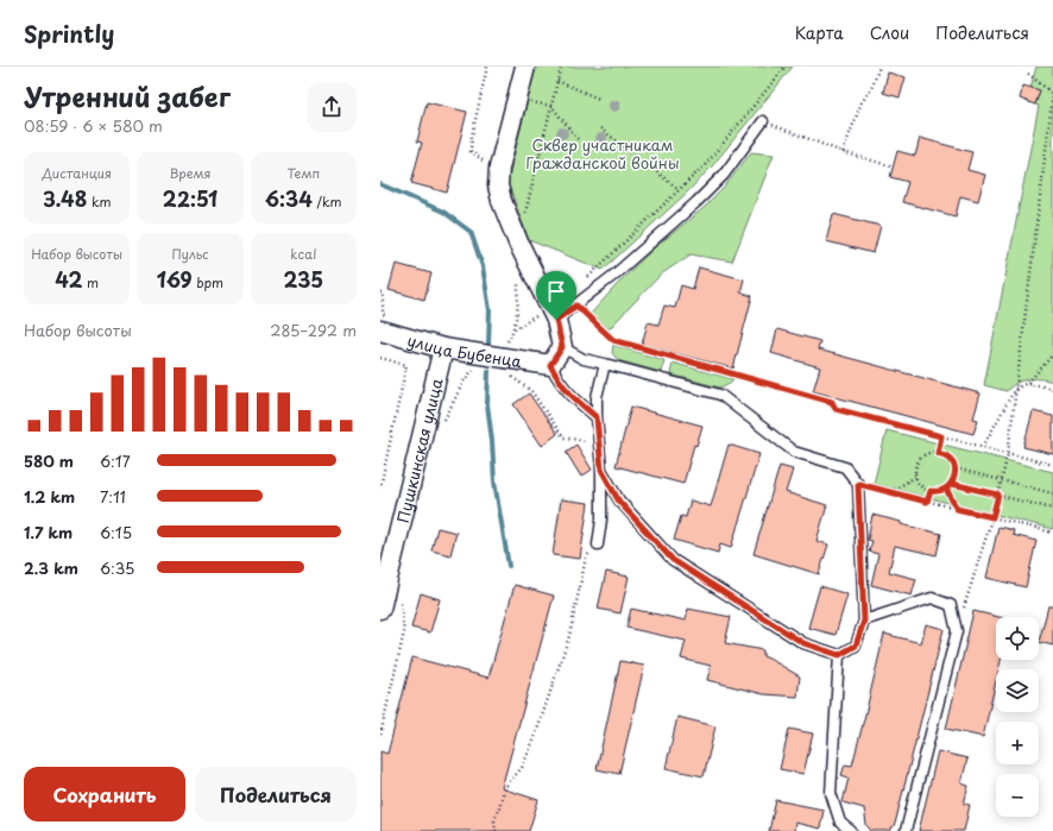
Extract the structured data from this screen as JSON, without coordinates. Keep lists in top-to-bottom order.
{
  "streets": {
    "street": ["улица Бубенца", "Пушкинская улица"]
  },
  "crossings": [
    ["улица Бубенца", "Пушкинская улица"]
  ],
  "parks": ["Сквер участникам Гражданской войны"],
  "page": {
    "header": "Sprintly",
    "nav": ["Карта", "Слои", "Поделиться"],
    "heading": ["Утренний забег", "08:59 · 6 × 580 m"],
    "stats": [
      ["Дистанция", "3.48 km"],
      ["Время", "22:51"],
      ["Темп", "6:34 /km"],
      ["Набор высоты", "42 m"],
      ["Пульс", "169 bpm"],
      ["kcal", "235"]
    ],
    "chart": ["Набор высоты", "285–292 m"],
    "list": [
      {
        "name": "580 m",
        "note": "6:17"
      },
      {
        "name": "1.2 km",
        "note": "7:11"
      },
      {
        "name": "1.7 km",
        "note": "6:15"
      },
      {
        "name": "2.3 km",
        "note": "6:35"
      }
    ],
    "map_buttons": ["+", "−"],
    "buttons": ["Сохранить", "Поделиться"]
  }
}
